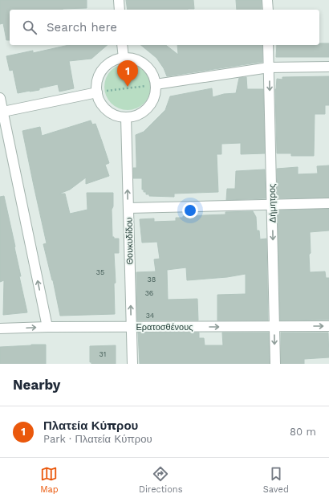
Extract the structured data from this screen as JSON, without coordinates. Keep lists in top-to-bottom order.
{
  "streets": {
    "street": ["Δήμητρος", "Θουκυδίδου", "Ερατοσθένους"]
  },
  "crossings": [
    ["Δήμητρος", "Ερατοσθένους"],
    ["Θουκυδίδου", "Ερατοσθένους"]
  ],
  "one_way": ["Δήμητρος", "Θουκυδίδου", "Ερατοσθένους"],
  "house_numbers": [
    "35",
    "38",
    "36",
    "34",
    "31"
  ],
  "page": {
    "search": "Search here",
    "pins": "1",
    "heading": "Nearby",
    "list": [
      {
        "mark": "1",
        "name": "Πλατεία Κύπρου",
        "note": "Park · Πλατεία Κύπρου",
        "value": "80 m"
      }
    ],
    "nav": ["Map", "Directions", "Saved"]
  }
}
